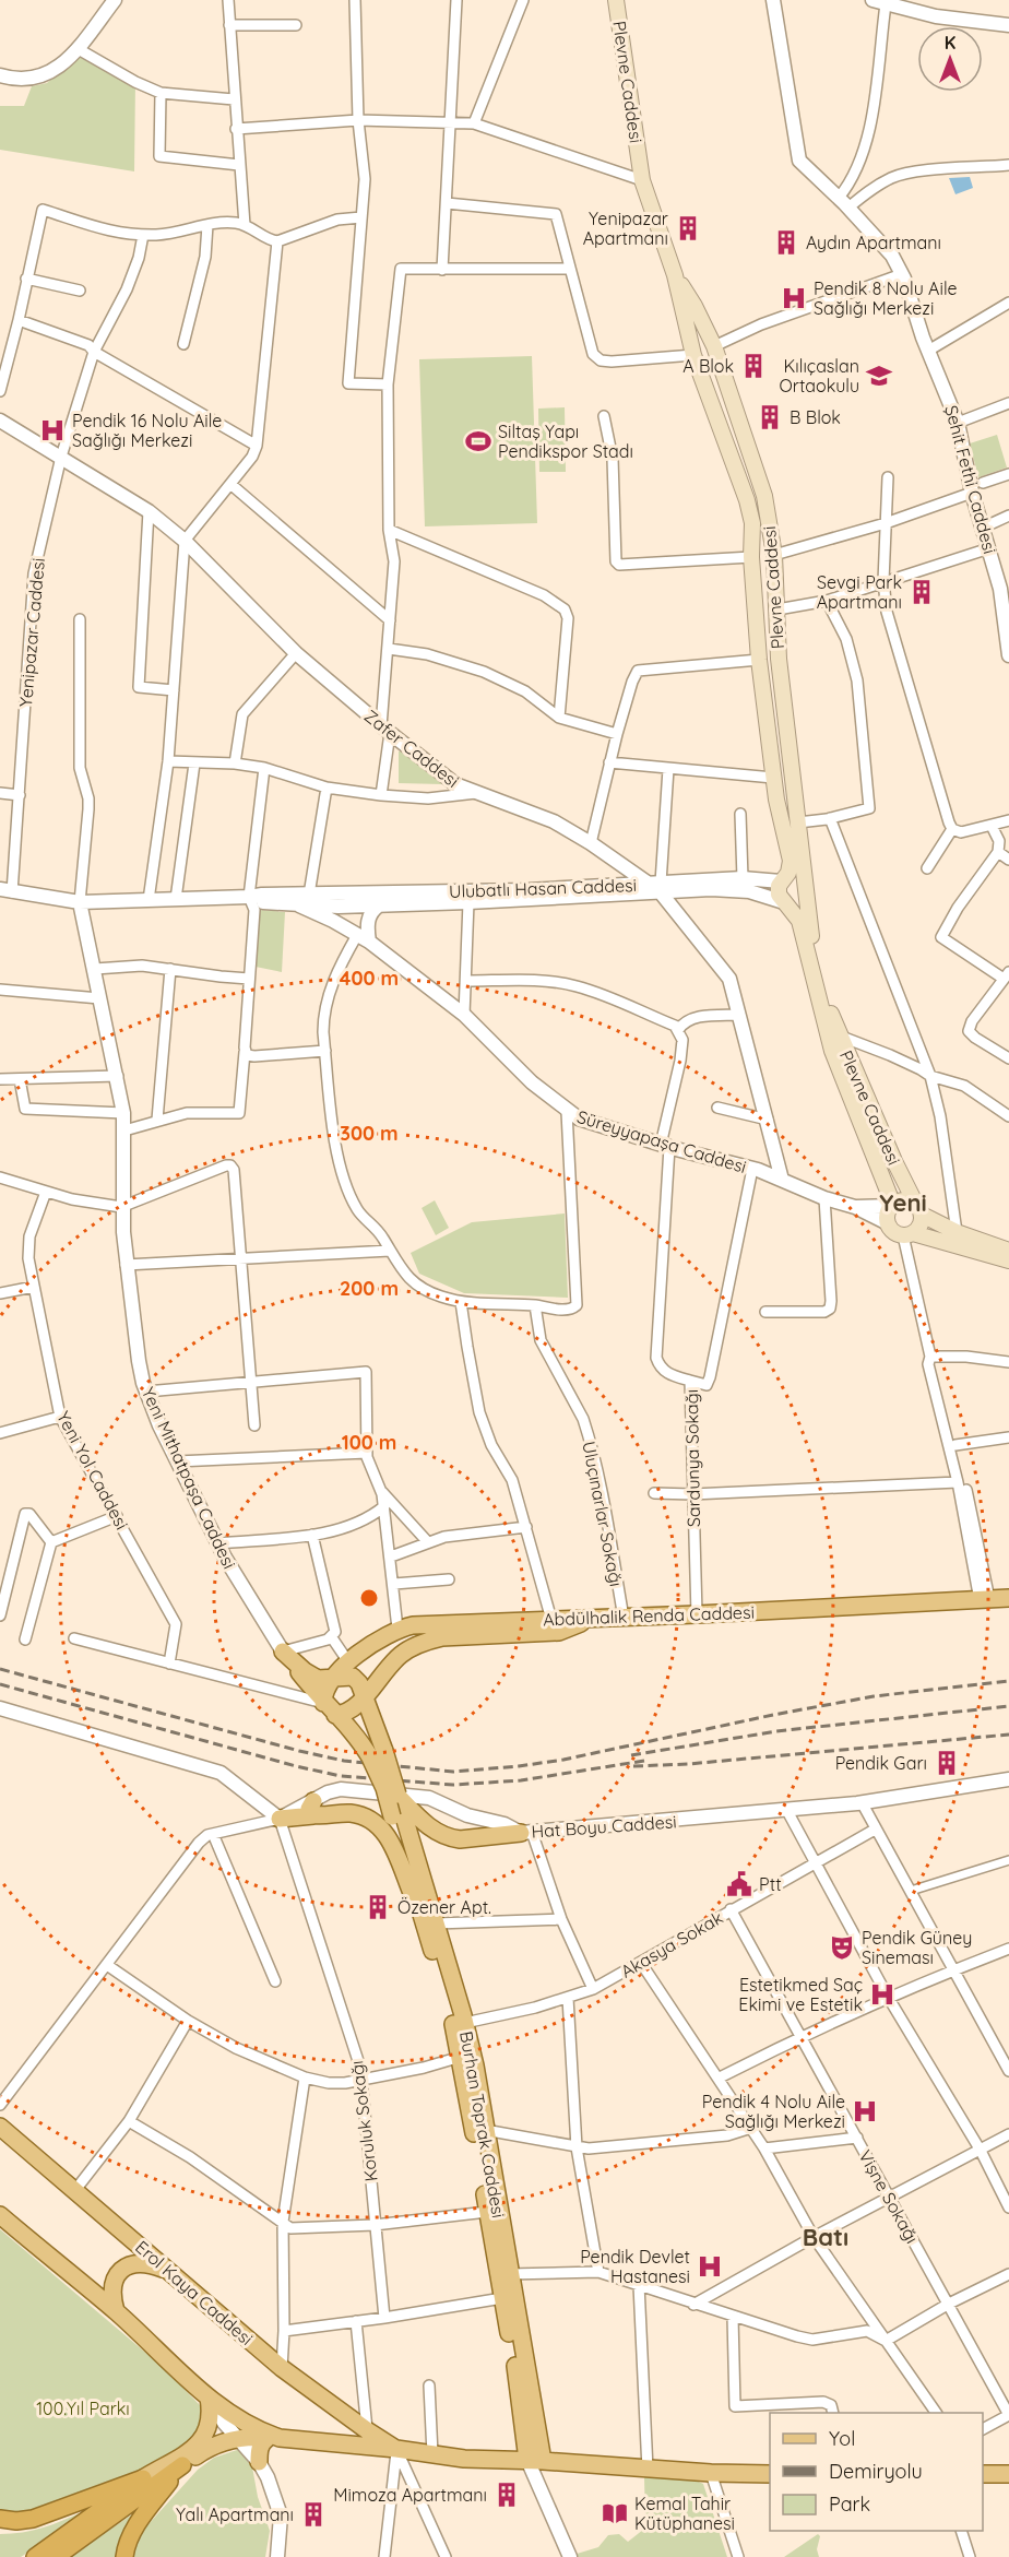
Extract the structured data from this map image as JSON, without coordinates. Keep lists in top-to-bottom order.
{
  "streets": {
    "main road": [
      "Plevne Caddesi",
      "Abdülhalik Renda Caddesi",
      "Burhan Toprak Caddesi",
      "Erol Kaya Caddesi"
    ],
    "street": [
      "Şehit Fethi Caddesi",
      "Yenipazar Caddesi",
      "Zafer Caddesi",
      "Ulubatlı Hasan Caddesi",
      "Süreyyapaşa Caddesi",
      "Sardunya Sokağı",
      "Yeni Yol Caddesi",
      "Yeni Mithatpaşa Caddesi",
      "Uluçınarlar Sokağı",
      "Hat Boyu Caddesi",
      "Akasya Sokak",
      "Koruluk Sokağı",
      "Vişne Sokağı"
    ]
  },
  "crossings": [
    ["Plevne Caddesi", "Ulubatlı Hasan Caddesi"],
    ["Yenipazar Caddesi", "Zafer Caddesi"],
    ["Yenipazar Caddesi", "Süreyyapaşa Caddesi"],
    ["Zafer Caddesi", "Ulubatlı Hasan Caddesi"],
    ["Zafer Caddesi", "Süreyyapaşa Caddesi"],
    ["Ulubatlı Hasan Caddesi", "Süreyyapaşa Caddesi"],
    ["Süreyyapaşa Caddesi", "Sardunya Sokağı"],
    ["Süreyyapaşa Caddesi", "Yeni Mithatpaşa Caddesi"],
    ["Sardunya Sokağı", "Abdülhalik Renda Caddesi"],
    ["Uluçınarlar Sokağı", "Abdülhalik Renda Caddesi"],
    ["Akasya Sokak", "Burhan Toprak Caddesi"],
    ["Akasya Sokak", "Vişne Sokağı"],
    ["Burhan Toprak Caddesi", "Erol Kaya Caddesi"]
  ],
  "districts": ["Yeni", "Batı"],
  "parks": ["100.Yıl Parkı"],
  "places": {
    "building": [
      "Yenipazar Apartmanı",
      "Aydın Apartmanı",
      "A Blok",
      "B Blok",
      "Sevgi Park Apartmanı",
      "Pendik Garı",
      "Özener Apt.",
      "Mimoza Apartmanı",
      "Yalı Apartmanı"
    ],
    "hospital": [
      "Pendik 8 Nolu Aile Sağlığı Merkezi",
      "Pendik 16 Nolu Aile Sağlığı Merkezi",
      "Estetikmed Saç Ekimi ve Estetik",
      "Pendik 4 Nolu Aile Sağlığı Merkezi",
      "Pendik Devlet Hastanesi"
    ],
    "school or university": ["Kılıçaslan Ortaokulu"],
    "sports": ["Siltaş Yapı Pendikspor Stadı"],
    "public building": ["Ptt"],
    "theatre": ["Pendik Güney Sineması"],
    "library": ["Kemal Tahir Kütüphanesi"]
  },
  "legend": ["Yol", "Demiryolu", "Park"],
  "north": "top",
  "rings": [
    "400 m",
    "300 m",
    "200 m",
    "100 m"
  ]
}
